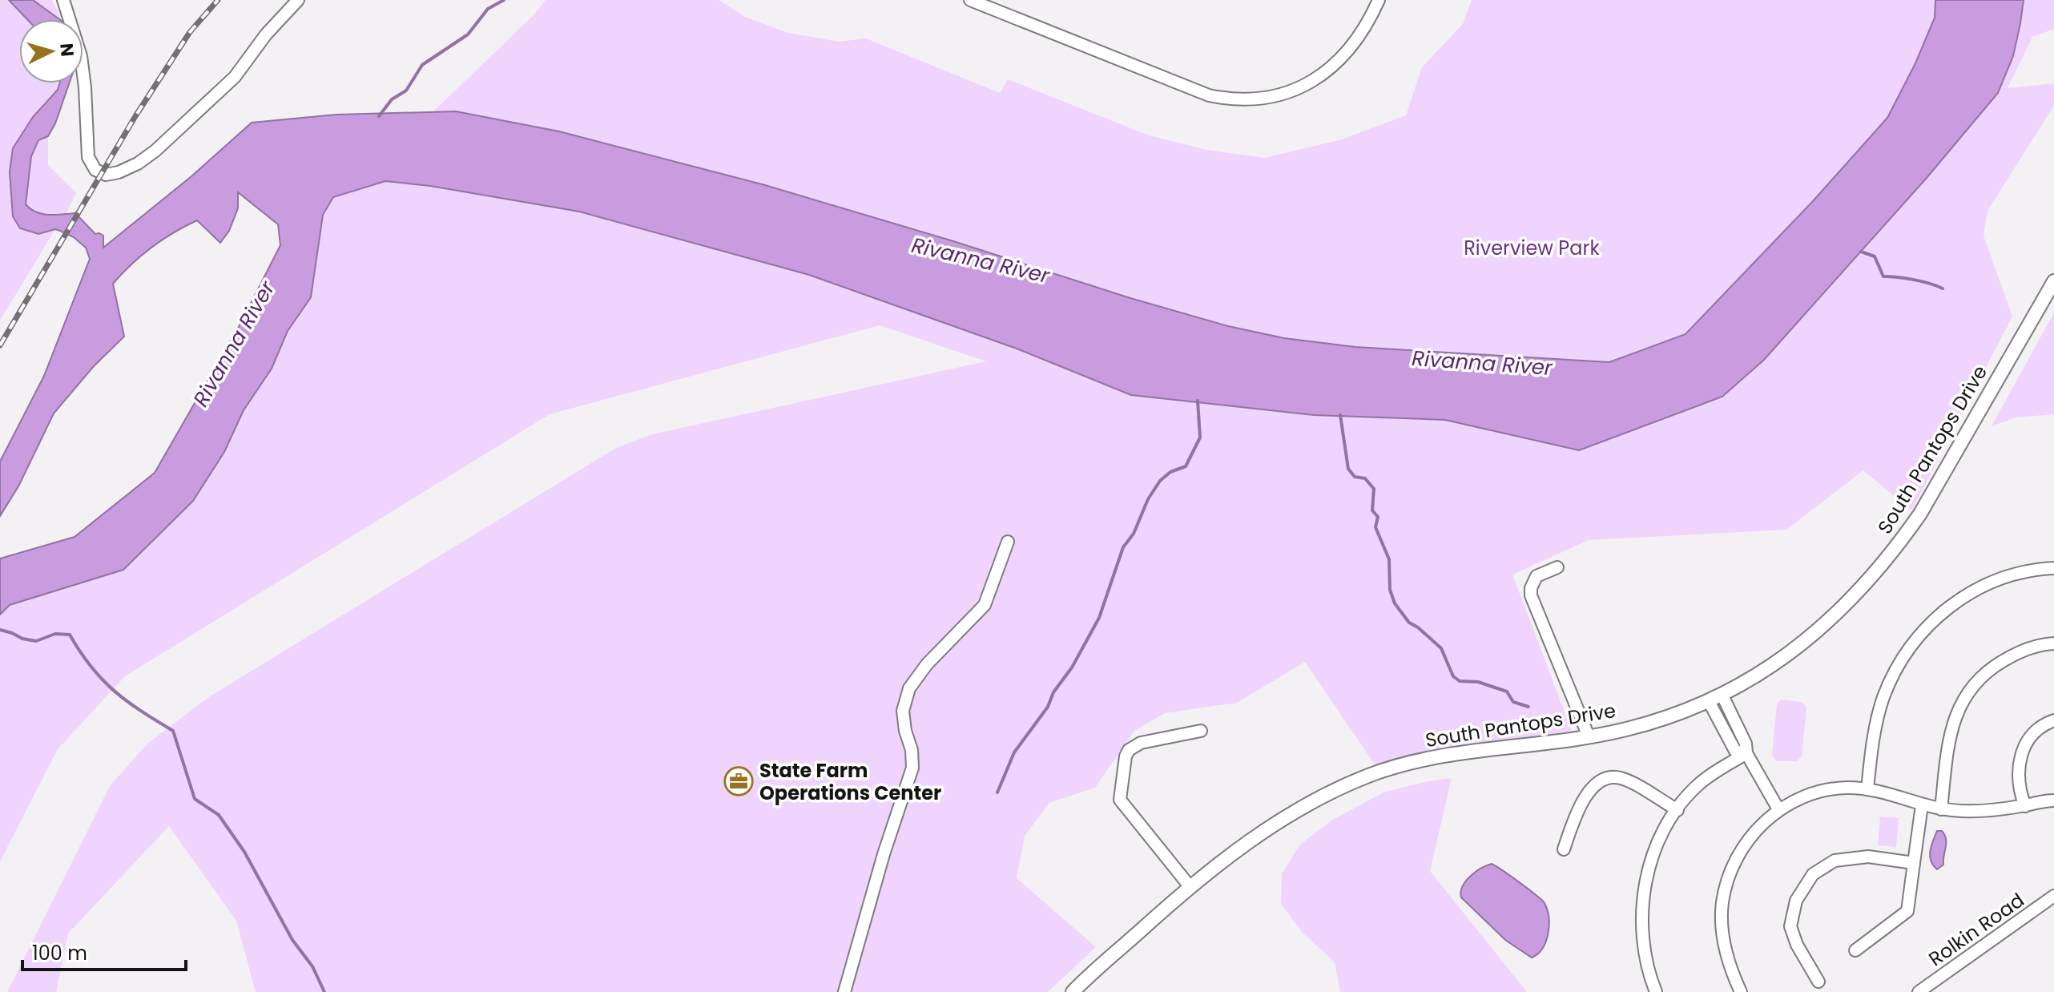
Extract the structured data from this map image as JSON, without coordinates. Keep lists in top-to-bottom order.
{
  "streets": {
    "street": ["South Pantops Drive", "Rolkin Road"]
  },
  "water": ["Rivanna River"],
  "parks": ["Riverview Park"],
  "places": {
    "office": ["State Farm Operations Center"]
  },
  "scale_bar": "100 m",
  "north": "right"
}
